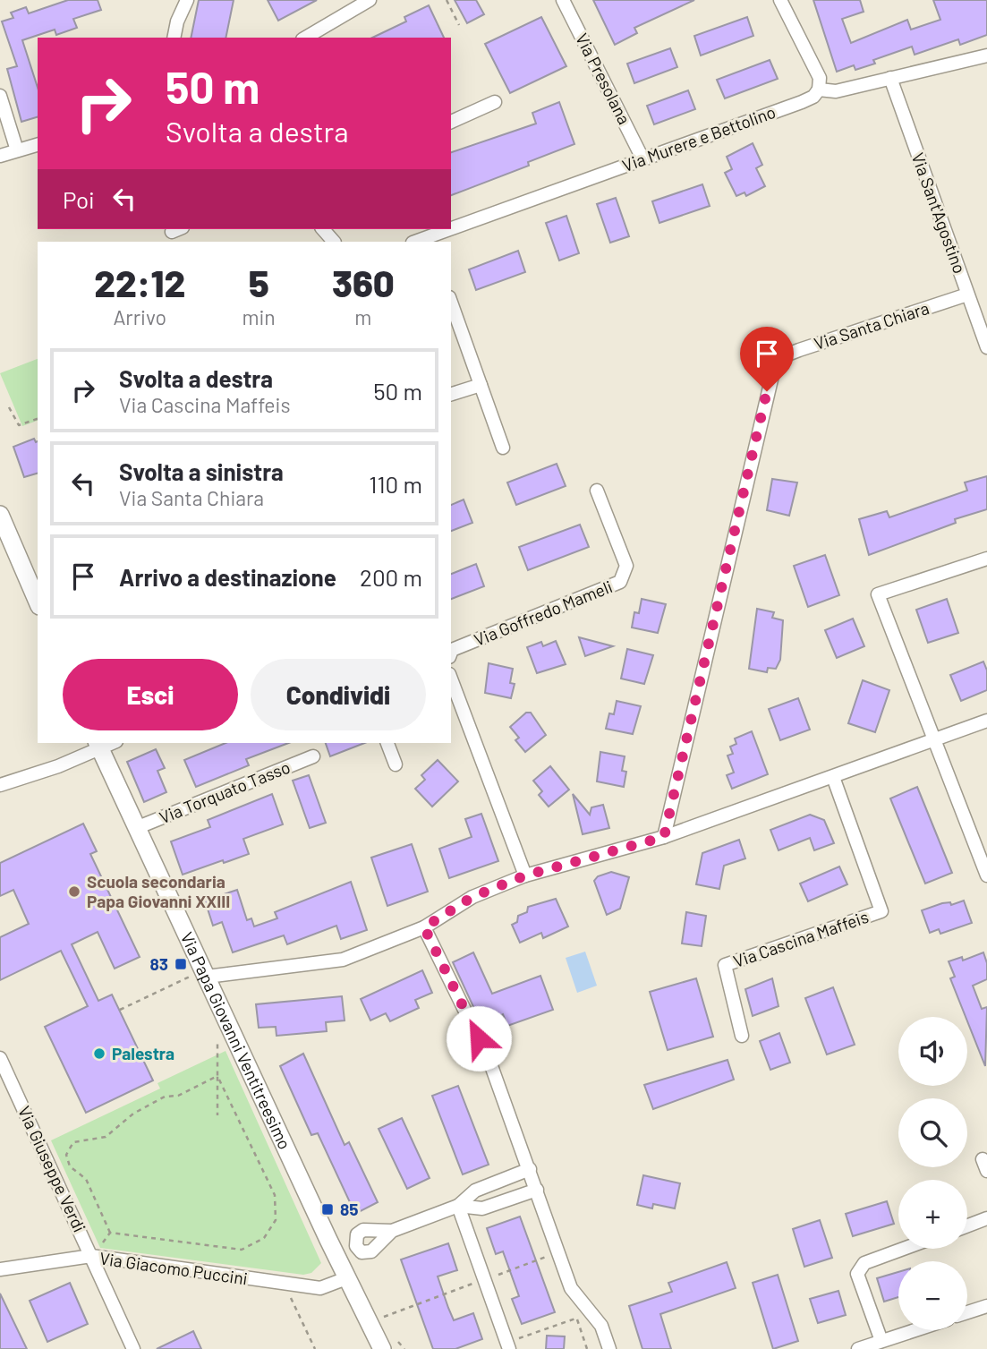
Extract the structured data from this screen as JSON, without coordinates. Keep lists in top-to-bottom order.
{
  "streets": {
    "street": [
      "Via Presolana",
      "Via Murere e Bettolino",
      "Via Sant'Agostino",
      "Via Santa Chiara",
      "Via Goffredo Mameli",
      "Via Torquato Tasso",
      "Via Cascina Maffeis",
      "Via Papa Giovanni Ventitreesimo",
      "Via Giuseppe Verdi",
      "Via Giacomo Puccini"
    ]
  },
  "crossings": [
    ["Via Presolana", "Via Murere e Bettolino"],
    ["Via Murere e Bettolino", "Via Sant'Agostino"],
    ["Via Sant'Agostino", "Via Santa Chiara"],
    ["Via Torquato Tasso", "Via Papa Giovanni Ventitreesimo"],
    ["Via Papa Giovanni Ventitreesimo", "Via Giacomo Puccini"],
    ["Via Giuseppe Verdi", "Via Giacomo Puccini"]
  ],
  "places": {
    "other": ["Scuola secondaria Papa Giovanni XXIII", "Palestra"],
    "transit": ["83", "85"]
  },
  "page": {
    "turn": ["50 m", "Svolta a destra"],
    "then": "Poi",
    "eta": [
      "22:12",
      "Arrivo",
      "5",
      "min",
      "360",
      "m"
    ],
    "list": [
      {
        "name": "Svolta a destra",
        "note": "Via Cascina Maffeis",
        "value": "50 m"
      },
      {
        "name": "Svolta a sinistra",
        "note": "Via Santa Chiara",
        "value": "110 m"
      },
      {
        "name": "Arrivo a destinazione",
        "value": "200 m"
      }
    ],
    "buttons": ["Esci", "Condividi"],
    "map_buttons": ["+", "−"]
  }
}
